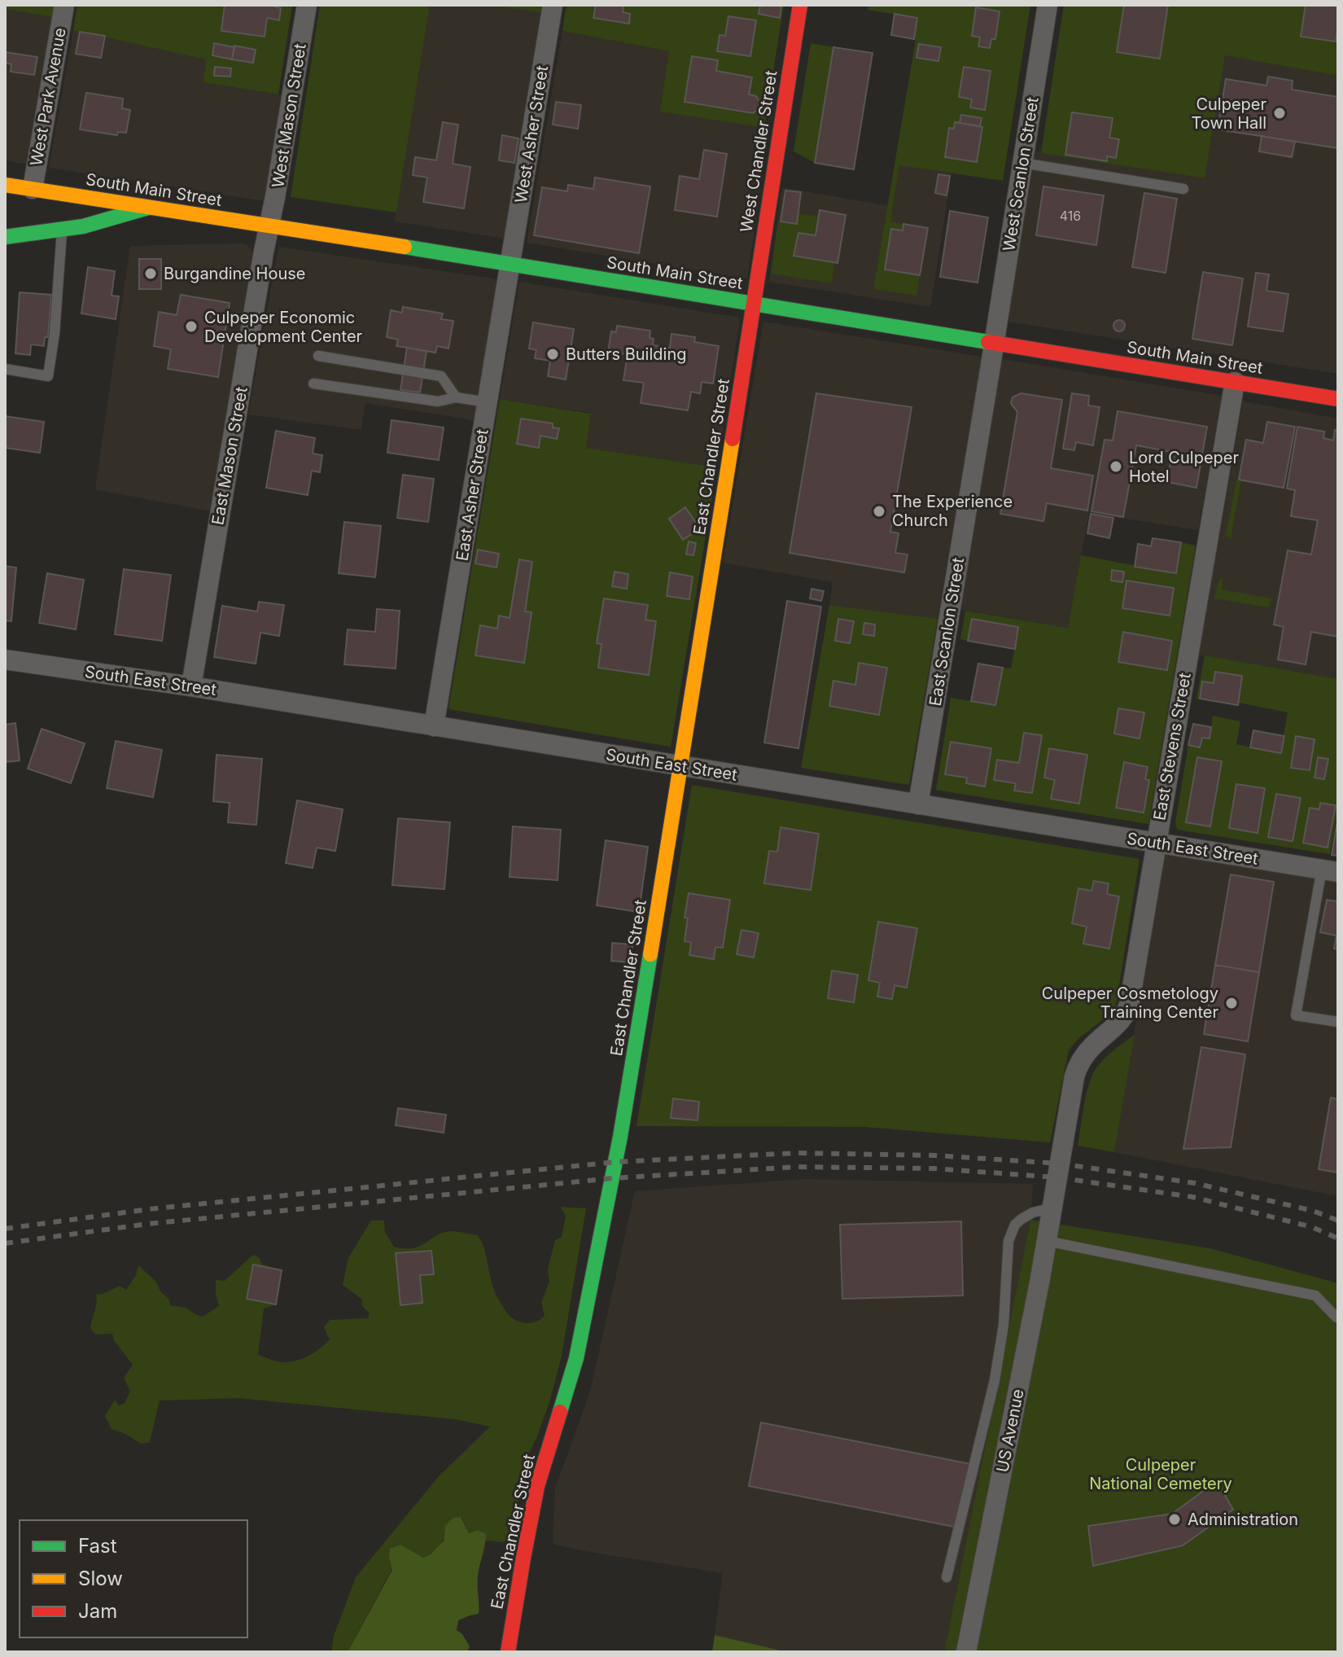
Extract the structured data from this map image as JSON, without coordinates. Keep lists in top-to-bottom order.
{
  "streets": {
    "street": [
      "West Park Avenue",
      "West Mason Street",
      "West Asher Street",
      "West Chandler Street",
      "West Scanlon Street",
      "South Main Street",
      "East Mason Street",
      "East Chandler Street",
      "East Asher Street",
      "East Scanlon Street",
      "South East Street",
      "East Stevens Street",
      "US Avenue"
    ]
  },
  "crossings": [
    ["West Park Avenue", "South Main Street"],
    ["West Mason Street", "South Main Street"],
    ["West Mason Street", "East Mason Street"],
    ["West Asher Street", "South Main Street"],
    ["West Asher Street", "East Asher Street"],
    ["West Chandler Street", "South Main Street"],
    ["West Chandler Street", "East Chandler Street"],
    ["West Scanlon Street", "South Main Street"],
    ["West Scanlon Street", "East Scanlon Street"],
    ["South Main Street", "East Mason Street"],
    ["South Main Street", "East Chandler Street"],
    ["South Main Street", "East Asher Street"],
    ["South Main Street", "East Scanlon Street"],
    ["South Main Street", "East Stevens Street"],
    ["East Mason Street", "South East Street"],
    ["East Chandler Street", "South East Street"],
    ["East Asher Street", "South East Street"],
    ["East Scanlon Street", "South East Street"],
    ["South East Street", "East Stevens Street"],
    ["East Stevens Street", "US Avenue"]
  ],
  "parks": ["Culpeper National Cemetery"],
  "places": [
    "Culpeper Town Hall",
    "Burgandine House",
    "Culpeper Economic Development Center",
    "Butters Building",
    "Lord Culpeper Hotel",
    "The Experience Church",
    "Culpeper Cosmetology Training Center",
    "Administration"
  ],
  "house_numbers": ["416"],
  "legend": ["Fast", "Slow", "Jam"]
}
